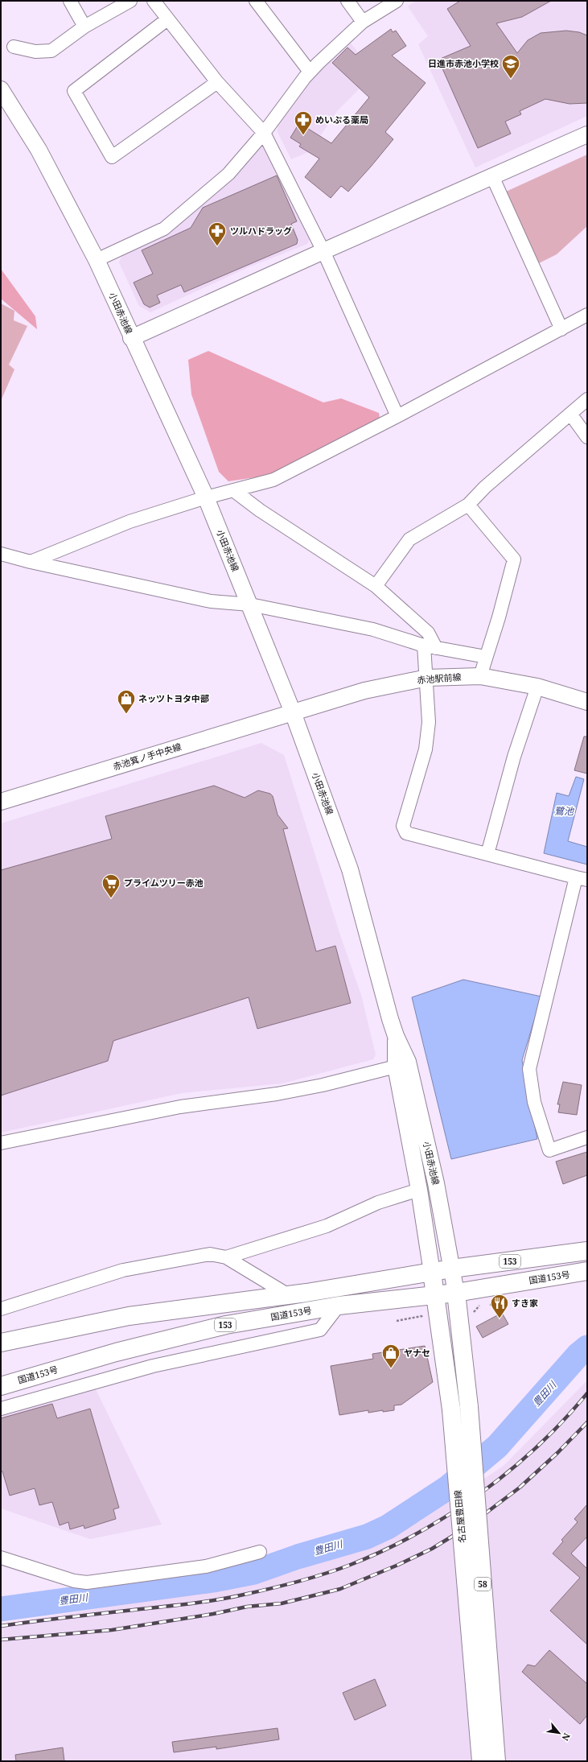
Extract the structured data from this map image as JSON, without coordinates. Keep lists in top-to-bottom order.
{
  "streets": {
    "main road": [
      "153",
      "国道153号",
      "名古屋豊田線",
      "58"
    ],
    "street": ["小田赤池線", "赤池駅前線", "赤池箕ノ手中央線"]
  },
  "crossings": [
    ["小田赤池線", "赤池駅前線"],
    ["小田赤池線", "赤池箕ノ手中央線"],
    ["小田赤池線", "国道153号"],
    ["小田赤池線", "名古屋豊田線"],
    ["赤池駅前線", "赤池箕ノ手中央線"],
    ["国道153号", "名古屋豊田線"]
  ],
  "water": ["鷺池", "豊田川"],
  "places": {
    "school or university": ["日進市赤池小学校"],
    "pharmacy": ["めいぷる薬局", "ツルハドラッグ"],
    "shop": ["ネッツトヨタ中部", "ヤナセ"],
    "supermarket": ["プライムツリー赤池"],
    "restaurant": ["すき家"]
  },
  "north": "bottom right"
}
